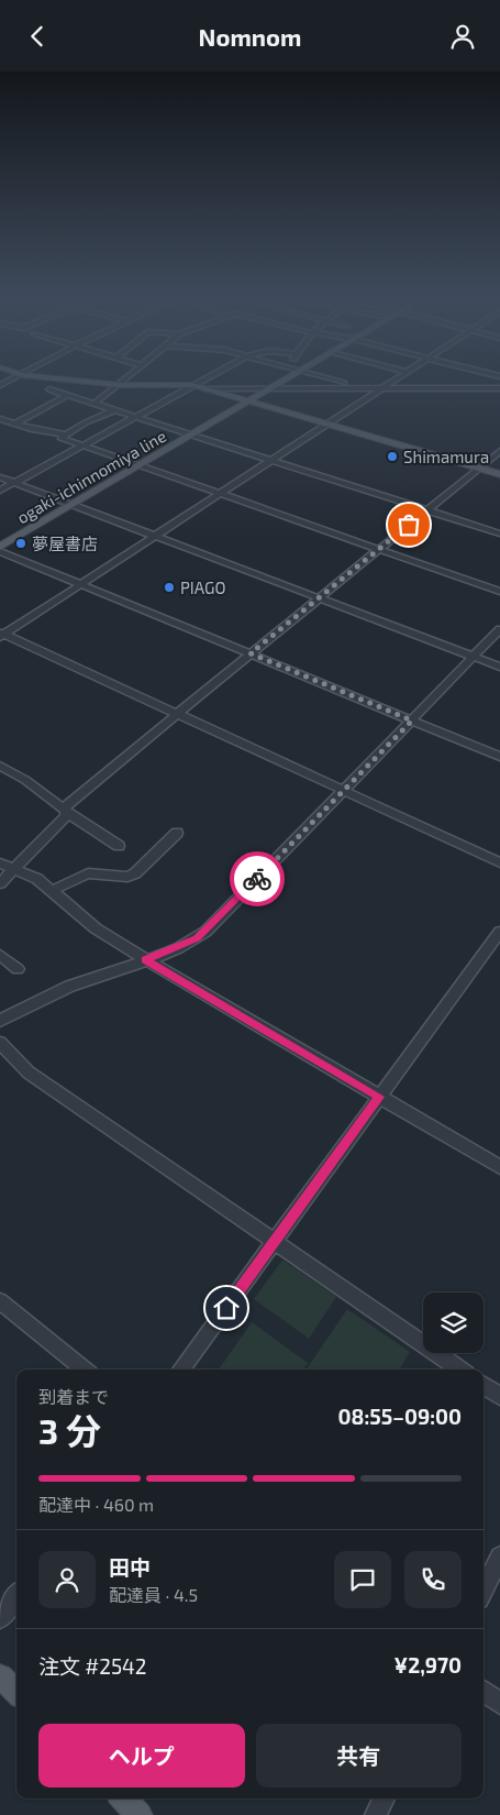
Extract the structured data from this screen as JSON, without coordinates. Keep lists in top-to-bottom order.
{
  "streets": {
    "main road": ["ogaki-ichinnomiya line"]
  },
  "places": ["Shimamura", "夢屋書店", "PIAGO"],
  "page": {
    "header": "Nomnom",
    "heading": ["3 分", "到着まで", "08:55–09:00"],
    "panel": [
      "田中",
      "配達員 · 4.5",
      "注文 #2542",
      "¥2,970"
    ],
    "bar": "配達中 · 460 m",
    "buttons": ["ヘルプ", "共有"]
  }
}
